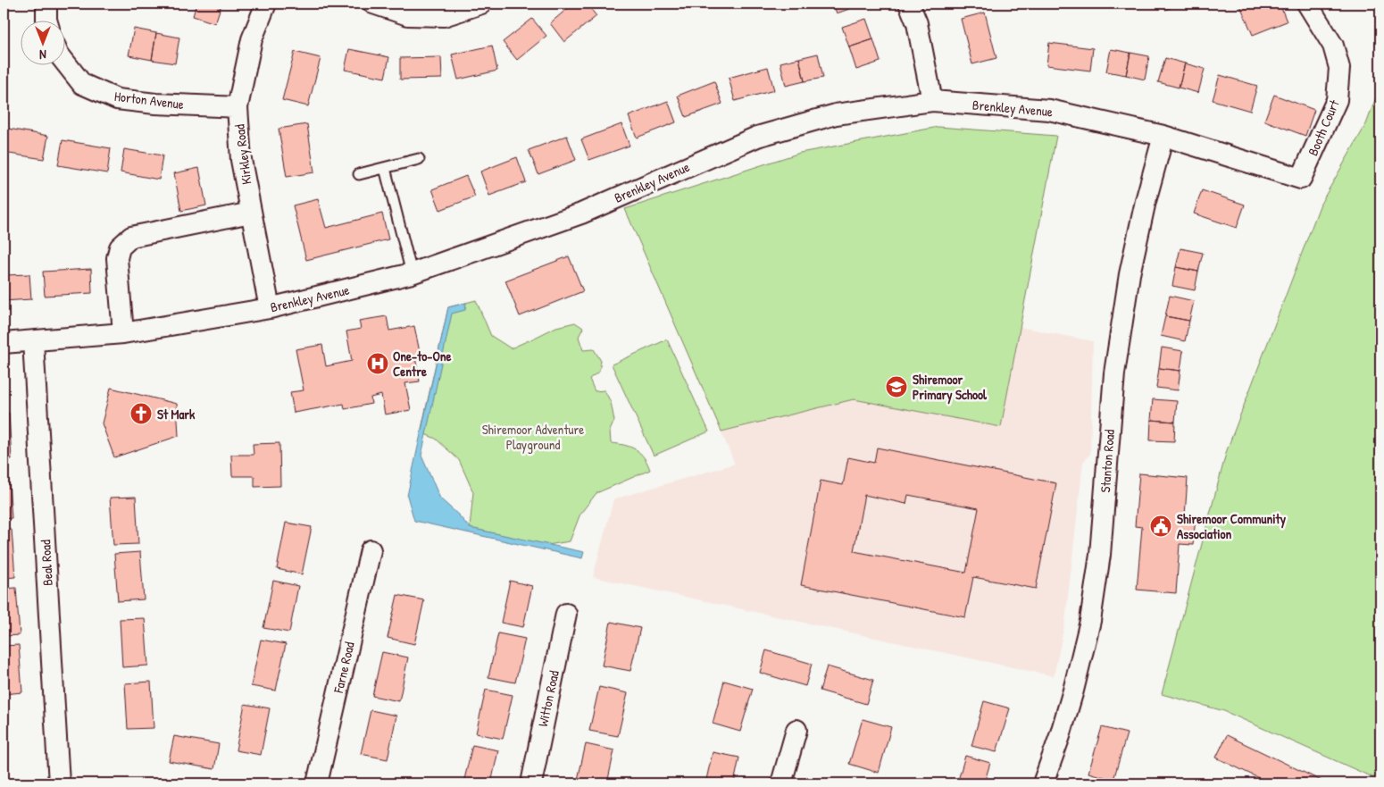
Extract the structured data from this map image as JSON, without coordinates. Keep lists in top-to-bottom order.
{
  "streets": {
    "street": [
      "Horton Avenue",
      "Brenkley Avenue",
      "Booth Court",
      "Kirkley Road",
      "Stanton Road",
      "Beal Road",
      "Farne Road",
      "Witton Road"
    ]
  },
  "crossings": [
    ["Horton Avenue", "Kirkley Road"],
    ["Brenkley Avenue", "Booth Court"],
    ["Brenkley Avenue", "Kirkley Road"],
    ["Brenkley Avenue", "Stanton Road"],
    ["Brenkley Avenue", "Beal Road"]
  ],
  "parks": ["Shiremoor Adventure Playground"],
  "places": {
    "hospital": ["One-to-One Centre"],
    "school or university": ["Shiremoor Primary School"],
    "church": ["St Mark"],
    "public building": ["Shiremoor Community Association"]
  },
  "north": "bottom"
}
